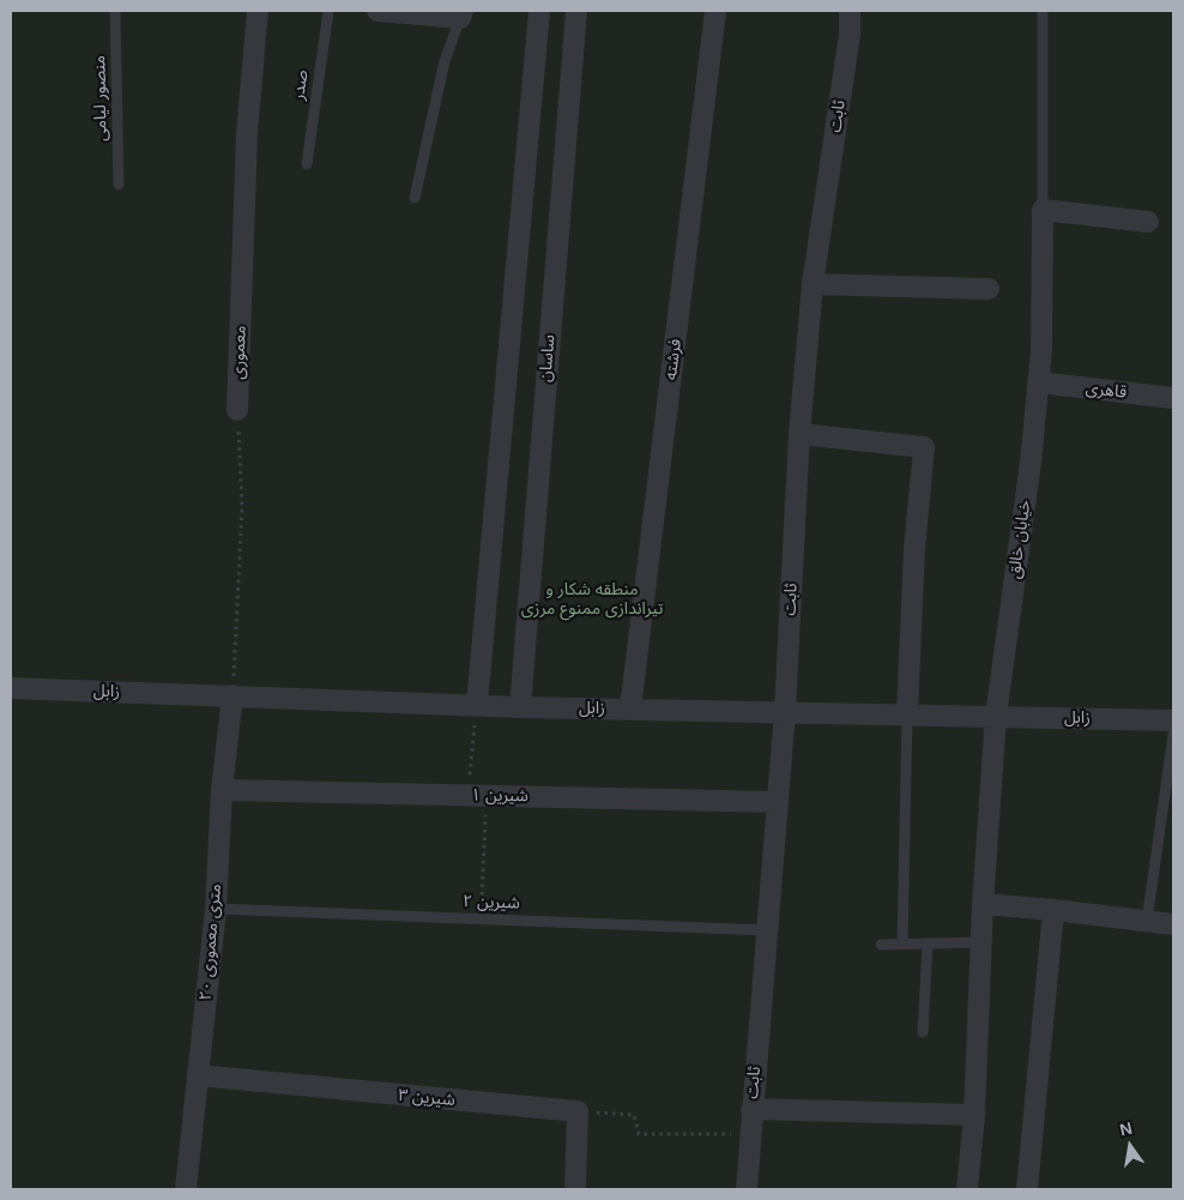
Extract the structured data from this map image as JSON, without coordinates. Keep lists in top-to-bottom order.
{
  "streets": {
    "street": [
      "ثابت",
      "معموری",
      "ساسان",
      "فرشته",
      "قاهری",
      "خیابان خالق",
      "زابل",
      "شیرین ۱",
      "۲۰ متری معموری",
      "شیرین ۳"
    ],
    "lane": ["صدر", "منصور لیامی", "شیرین ۲"]
  },
  "crossings": [
    ["ثابت", "زابل"],
    ["ثابت", "شیرین ۱"],
    ["ثابت", "شیرین ۲"],
    ["ساسان", "زابل"],
    ["فرشته", "زابل"],
    ["قاهری", "خیابان خالق"],
    ["خیابان خالق", "زابل"],
    ["زابل", "۲۰ متری معموری"],
    ["شیرین ۱", "۲۰ متری معموری"],
    ["شیرین ۲", "۲۰ متری معموری"],
    ["۲۰ متری معموری", "شیرین ۳"]
  ],
  "parks": ["منطقه شکار و تیراندازی ممنوع مرزی"],
  "north": "top"
}
